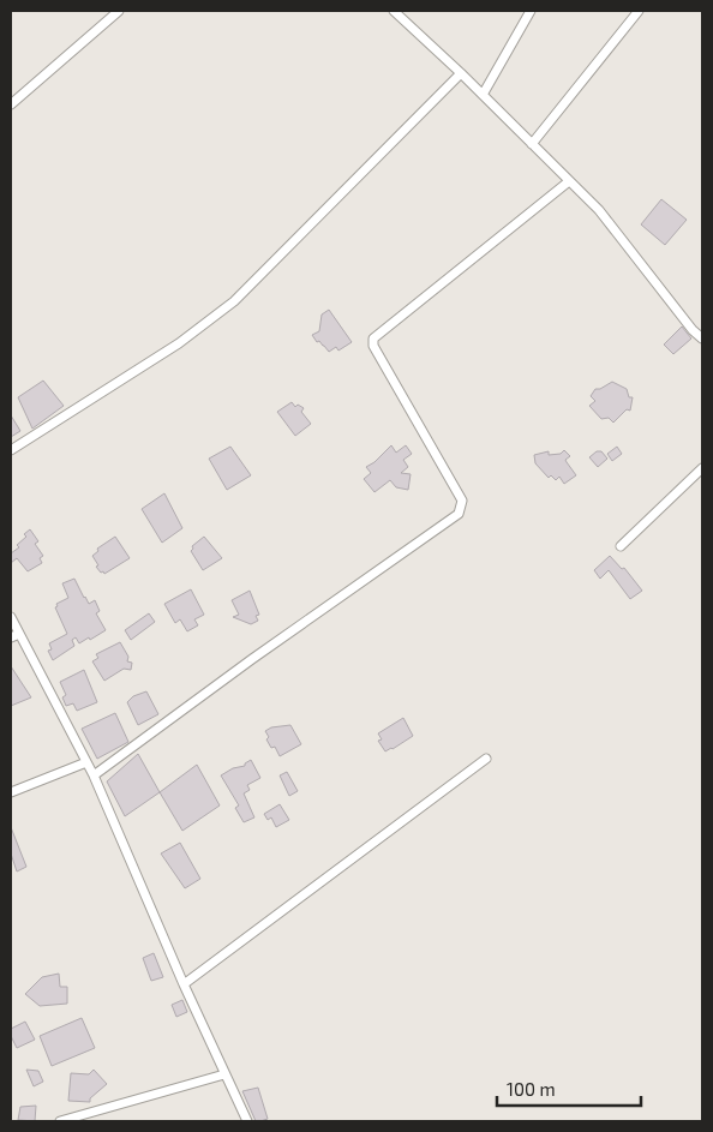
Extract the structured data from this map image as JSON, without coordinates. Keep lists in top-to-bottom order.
{
  "scale_bar": "100 m"
}
